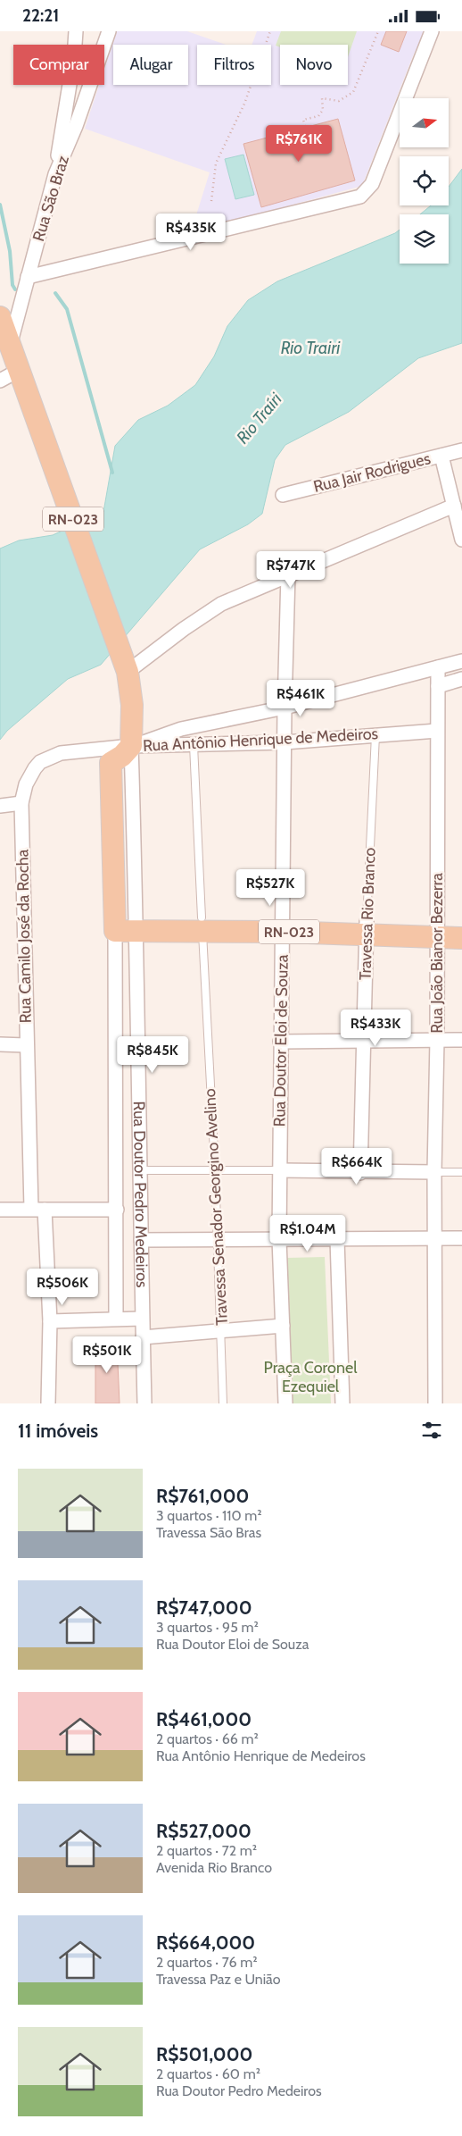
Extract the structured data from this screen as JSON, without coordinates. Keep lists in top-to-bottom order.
{
  "streets": {
    "main road": ["RN-023", "Rua Doutor Pedro Medeiros"],
    "street": [
      "Rua São Braz",
      "Rua Jair Rodrigues",
      "Rua Antônio Henrique de Medeiros",
      "Travessa Rio Branco",
      "Rua Camilo José da Rocha",
      "Rua João Bianor Bezerra",
      "Rua Doutor Eloi de Souza"
    ],
    "lane": ["Travessa Senador Georgino Avelino"]
  },
  "crossings": [
    ["Rua São Braz", "RN-023"],
    ["RN-023", "Travessa Rio Branco"],
    ["RN-023", "Rua João Bianor Bezerra"],
    ["RN-023", "Rua Doutor Eloi de Souza"],
    ["RN-023", "Rua Doutor Pedro Medeiros"],
    ["RN-023", "Travessa Senador Georgino Avelino"],
    ["Rua Antônio Henrique de Medeiros", "Travessa Rio Branco"],
    ["Rua Antônio Henrique de Medeiros", "Rua Camilo José da Rocha"],
    ["Rua Antônio Henrique de Medeiros", "Rua João Bianor Bezerra"],
    ["Rua Antônio Henrique de Medeiros", "Rua Doutor Eloi de Souza"],
    ["Rua Antônio Henrique de Medeiros", "Rua Doutor Pedro Medeiros"],
    ["Rua Antônio Henrique de Medeiros", "Travessa Senador Georgino Avelino"],
    ["Rua Camilo José da Rocha", "Rua Doutor Pedro Medeiros"]
  ],
  "water": ["Rio Trairi", "Rio Traíri"],
  "parks": ["Praça Coronel Ezequiel"],
  "north": "right",
  "page": {
    "status": "22:21",
    "chip": [
      "Comprar",
      "Alugar",
      "Filtros",
      "Novo"
    ],
    "price": [
      "R$761K",
      "R$435K",
      "R$747K",
      "R$461K",
      "R$527K",
      "R$433K",
      "R$845K",
      "R$664K",
      "R$1.04M",
      "R$506K",
      "R$501K"
    ],
    "heading": "11 imóveis",
    "list": [
      {
        "name": "R$761,000",
        "note": "3 quartos · 110 m² · Travessa São Bras"
      },
      {
        "name": "R$747,000",
        "note": "3 quartos · 95 m² · Rua Doutor Eloi de Souza"
      },
      {
        "name": "R$461,000",
        "note": "2 quartos · 66 m² · Rua Antônio Henrique de Medeiros"
      },
      {
        "name": "R$527,000",
        "note": "2 quartos · 72 m² · Avenida Rio Branco"
      },
      {
        "name": "R$664,000",
        "note": "2 quartos · 76 m² · Travessa Paz e União"
      },
      {
        "name": "R$501,000",
        "note": "2 quartos · 60 m² · Rua Doutor Pedro Medeiros"
      }
    ]
  }
}
